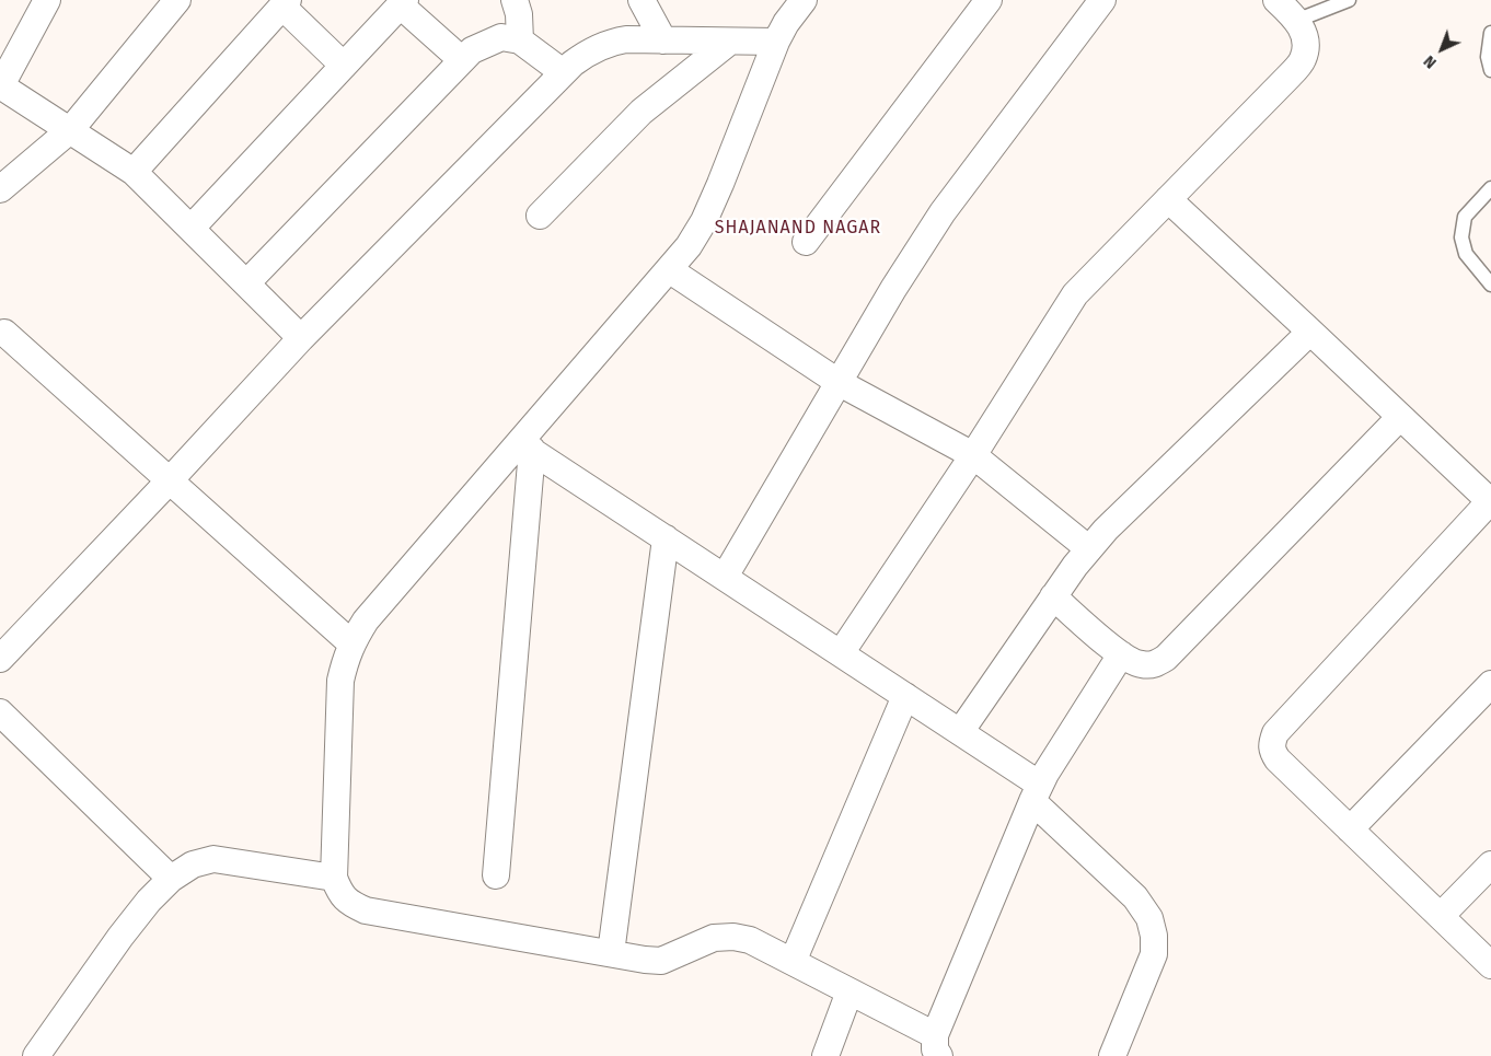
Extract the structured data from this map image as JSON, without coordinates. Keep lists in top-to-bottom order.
{
  "districts": ["SHAJANAND NAGAR"],
  "north": "bottom left"
}
